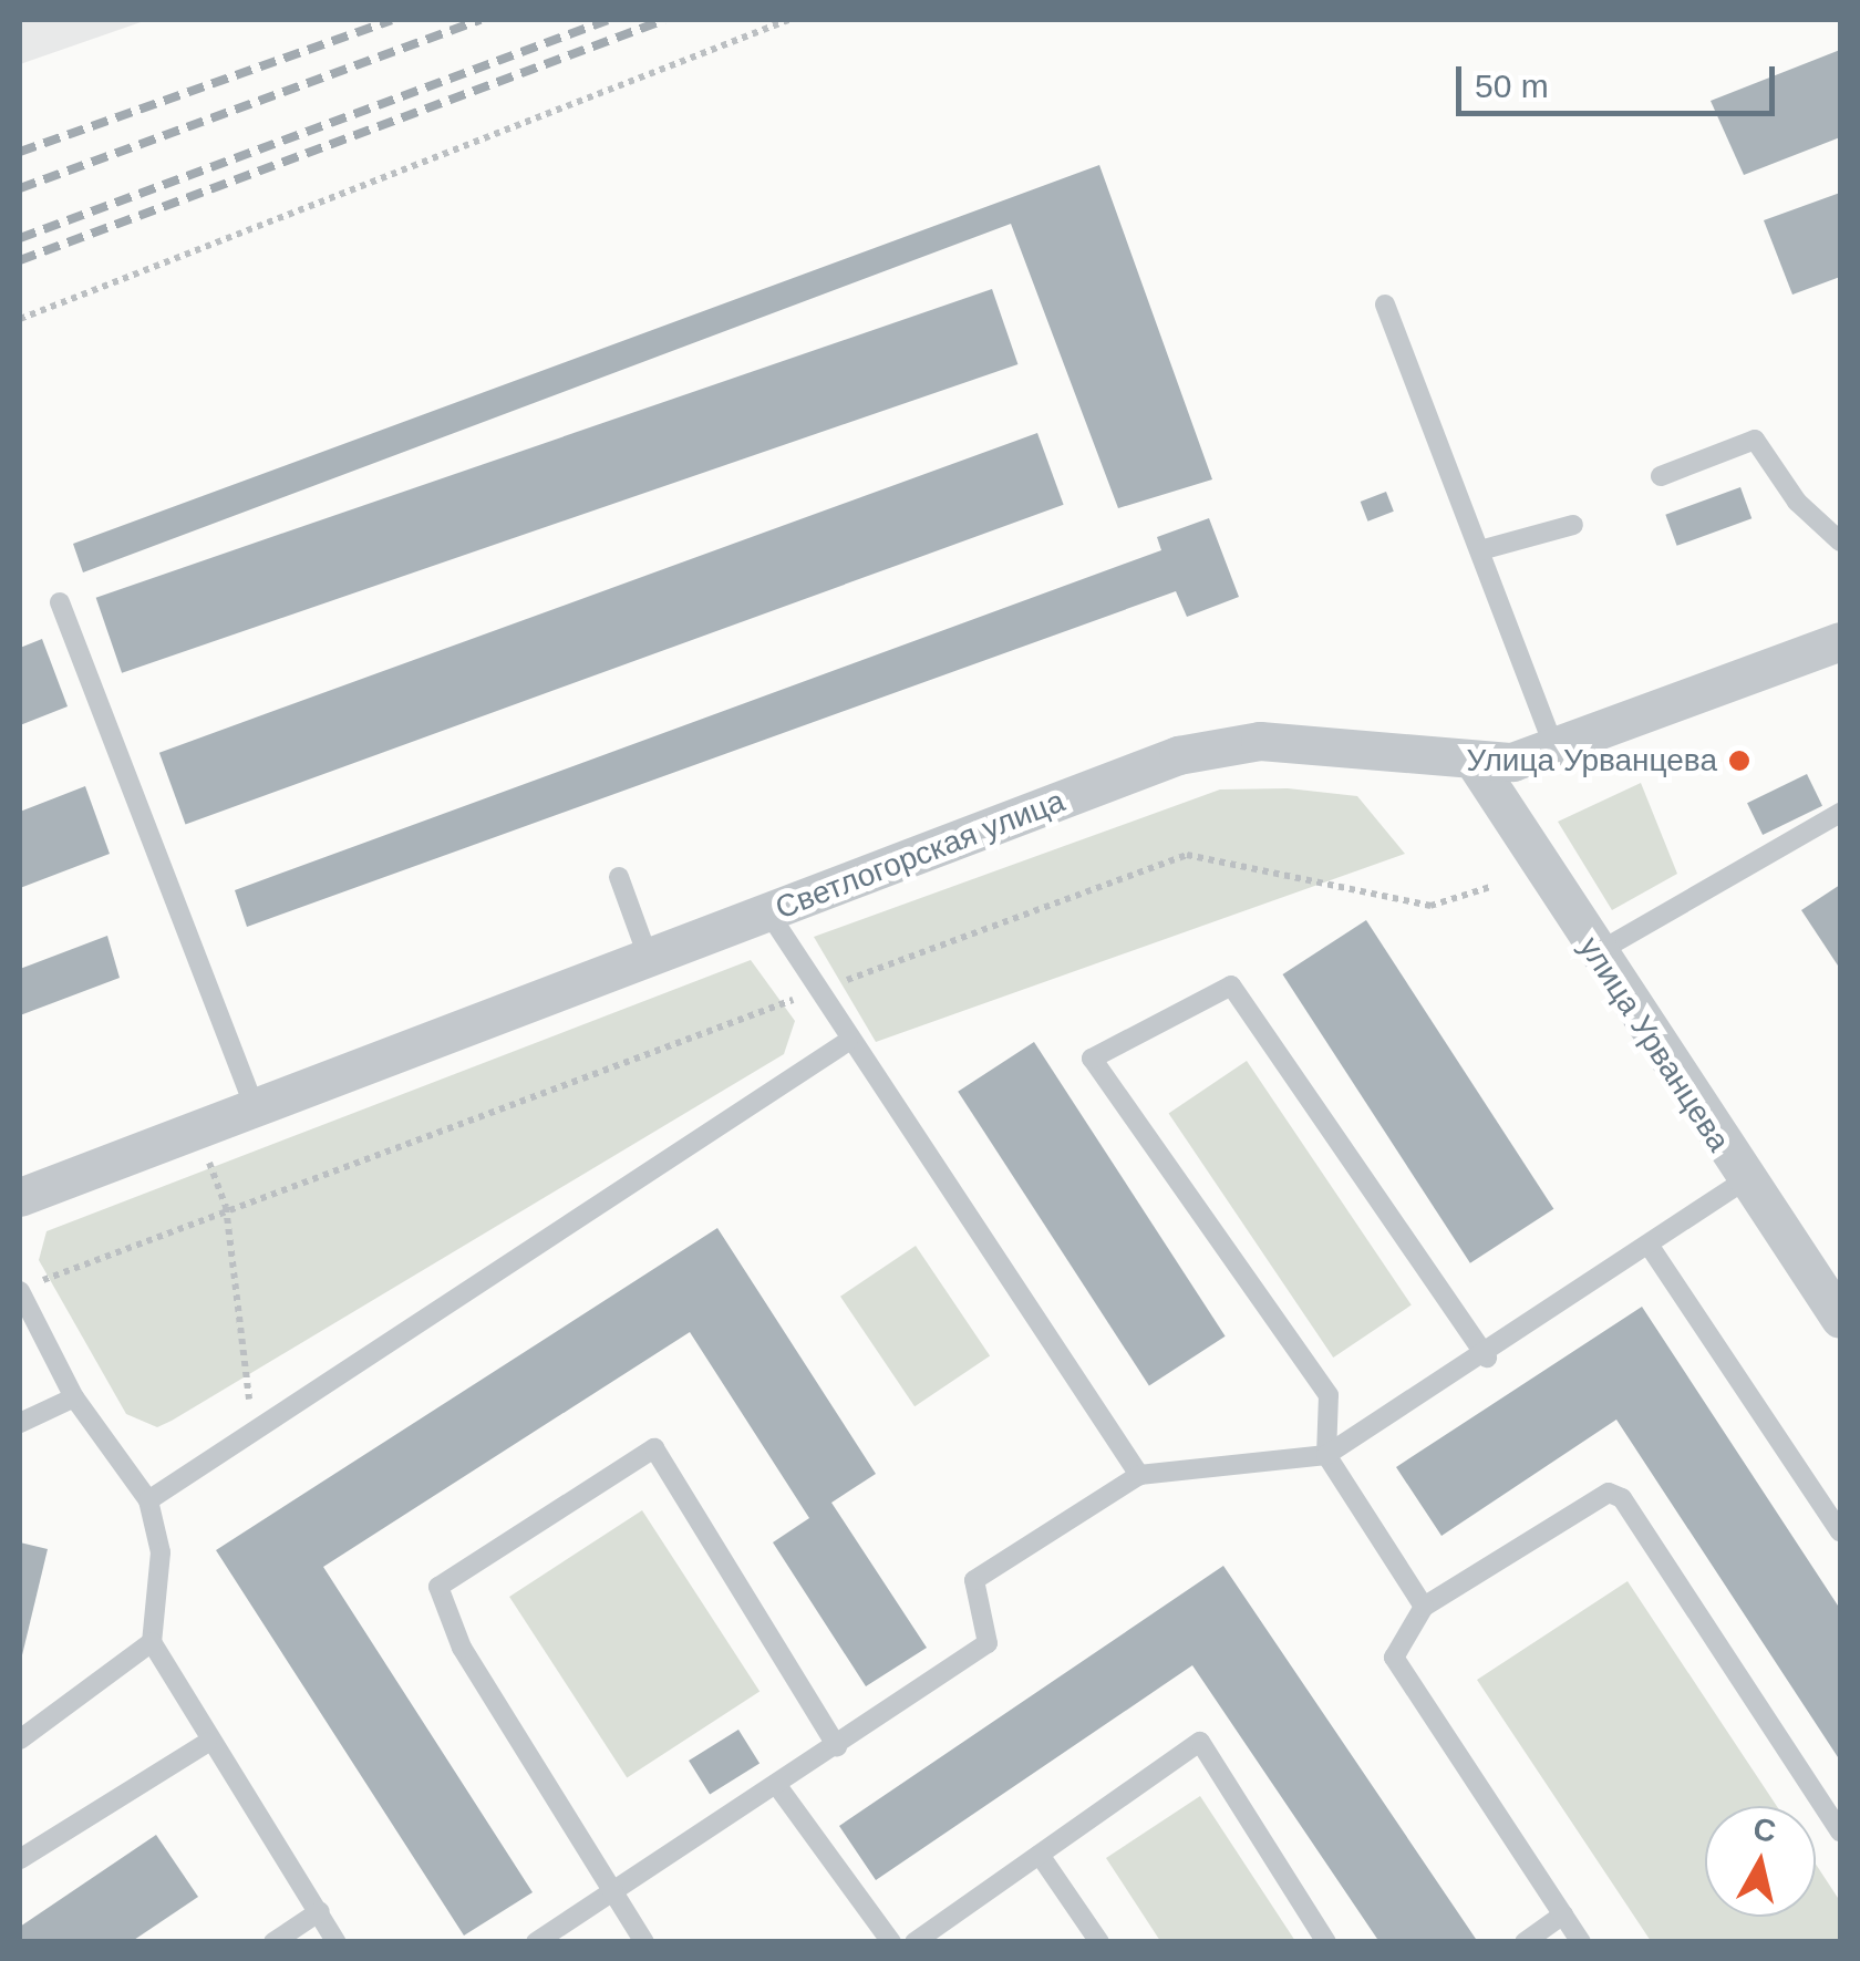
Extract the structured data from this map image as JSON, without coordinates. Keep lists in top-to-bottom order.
{
  "streets": {
    "street": ["Светлогорская улица", "улица Урванцева"]
  },
  "crossings": [
    ["Светлогорская улица", "улица Урванцева"]
  ],
  "places": ["Улица Урванцева"],
  "scale_bar": "50 m",
  "north": "top"
}
